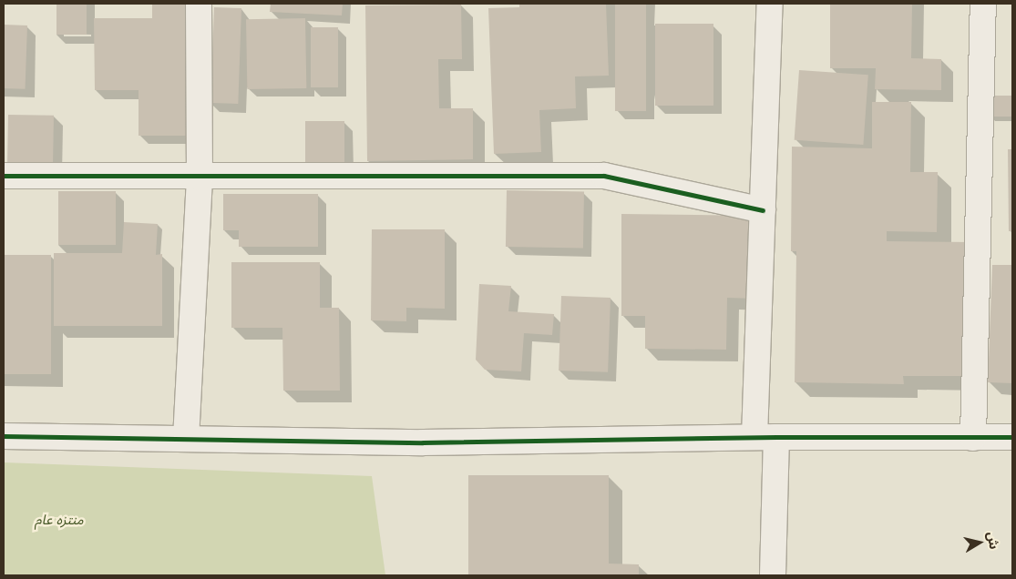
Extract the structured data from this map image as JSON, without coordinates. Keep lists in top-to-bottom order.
{
  "parks": ["منتزه عام"],
  "north": "right"
}
